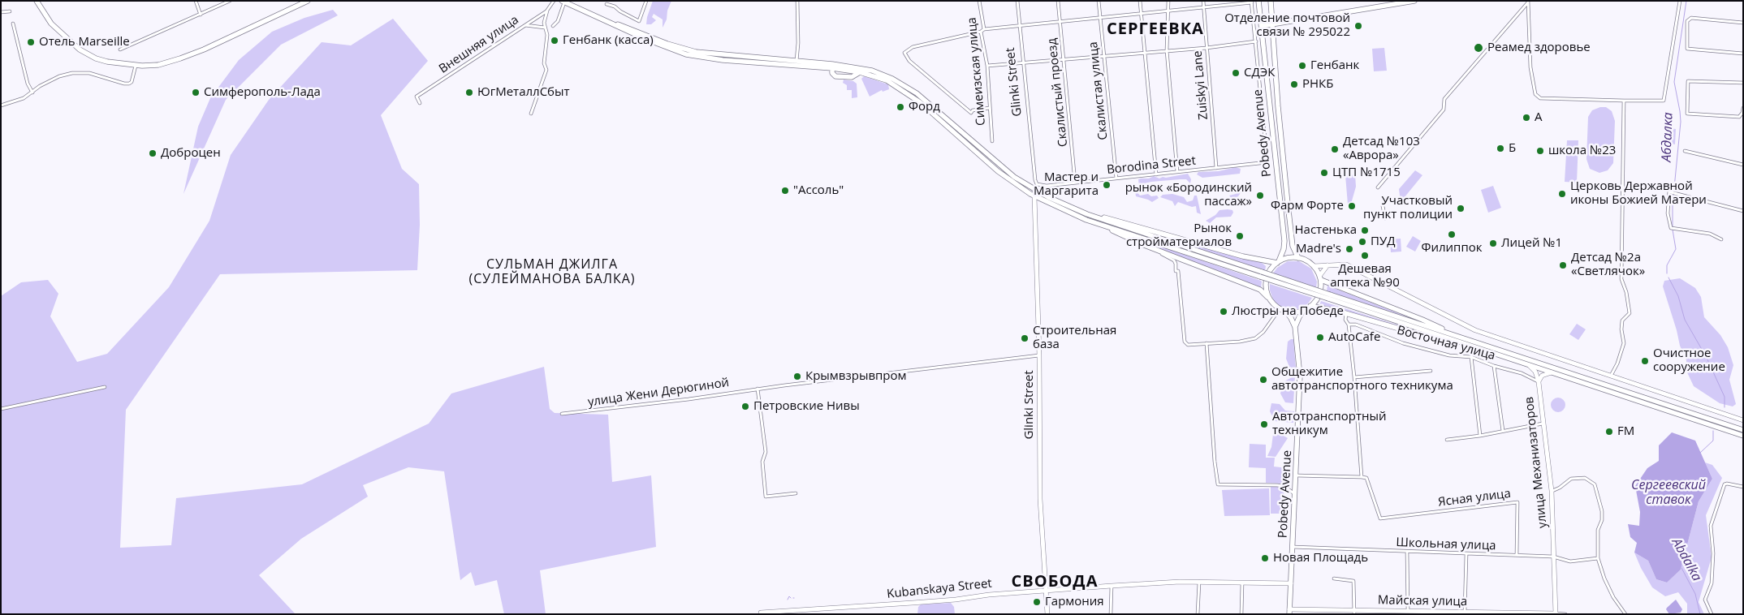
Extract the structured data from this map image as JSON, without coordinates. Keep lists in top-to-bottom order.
{
  "streets": {
    "main road": ["Pobedy Avenue"],
    "street": [
      "Внешняя улица",
      "Симеизская улица",
      "Glinki Street",
      "Zuiskyi Lane",
      "Скалистая улица",
      "Скалистый проезд",
      "Borodina Street",
      "Восточная улица",
      "улица Жени Дерюгиной",
      "улица Механизаторов",
      "Ясная улица",
      "Школьная улица",
      "Kubanskaya Street",
      "Майская улица"
    ]
  },
  "crossings": [
    ["Glinki Street", "Borodina Street"],
    ["Glinki Street", "улица Жени Дерюгиной"],
    ["Glinki Street", "Kubanskaya Street"],
    ["Zuiskyi Lane", "Borodina Street"],
    ["Скалистая улица", "Borodina Street"],
    ["Скалистый проезд", "Borodina Street"],
    ["Pobedy Avenue", "Школьная улица"],
    ["Pobedy Avenue", "Kubanskaya Street"],
    ["Pobedy Avenue", "Майская улица"],
    ["Восточная улица", "улица Механизаторов"],
    ["улица Механизаторов", "Школьная улица"],
    ["улица Механизаторов", "Майская улица"],
    ["Ясная улица", "Школьная улица"]
  ],
  "districts": ["СЕРГЕЕВКА", "СУЛЬМАН ДЖИЛГА (СУЛЕЙМАНОВА БАЛКА)", "СВОБОДА"],
  "water": ["Абдалка", "Сергеевский ставок", "Abdalka"],
  "places": [
    "Отделение почтовой связи № 295022",
    "Генбанк (касса)",
    "Отель Marseille",
    "Реамед здоровье",
    "Генбанк",
    "СДЭК",
    "РНКБ",
    "Симферополь-Лада",
    "ЮгМеталлСбыт",
    "Форд",
    "А",
    "Б",
    "Детсад №103 «Аврора»",
    "школа №23",
    "Доброцен",
    "ЦТП №1715",
    "Мастер и Маргарита",
    "\"Ассоль\"",
    "Церковь Державной иконы Божией Матери",
    "рынок «Бородинский пассаж»",
    "Фарм Форте",
    "Участковый пункт полиции",
    "Настенька",
    "Филиппок",
    "Рынок стройматериалов",
    "ПУД",
    "Лицей №1",
    "Madre's",
    "Дешевая аптека №90",
    "Детсад №2а «Светлячок»",
    "Люстры на Победе",
    "AutoCafe",
    "Строительная база",
    "Очистное сооружение",
    "Крымвзрывпром",
    "Общежитие автотранспортного техникума",
    "Петровские Нивы",
    "Автотранспортный техникум",
    "FM",
    "Новая Площадь",
    "Гармония"
  ]
}
